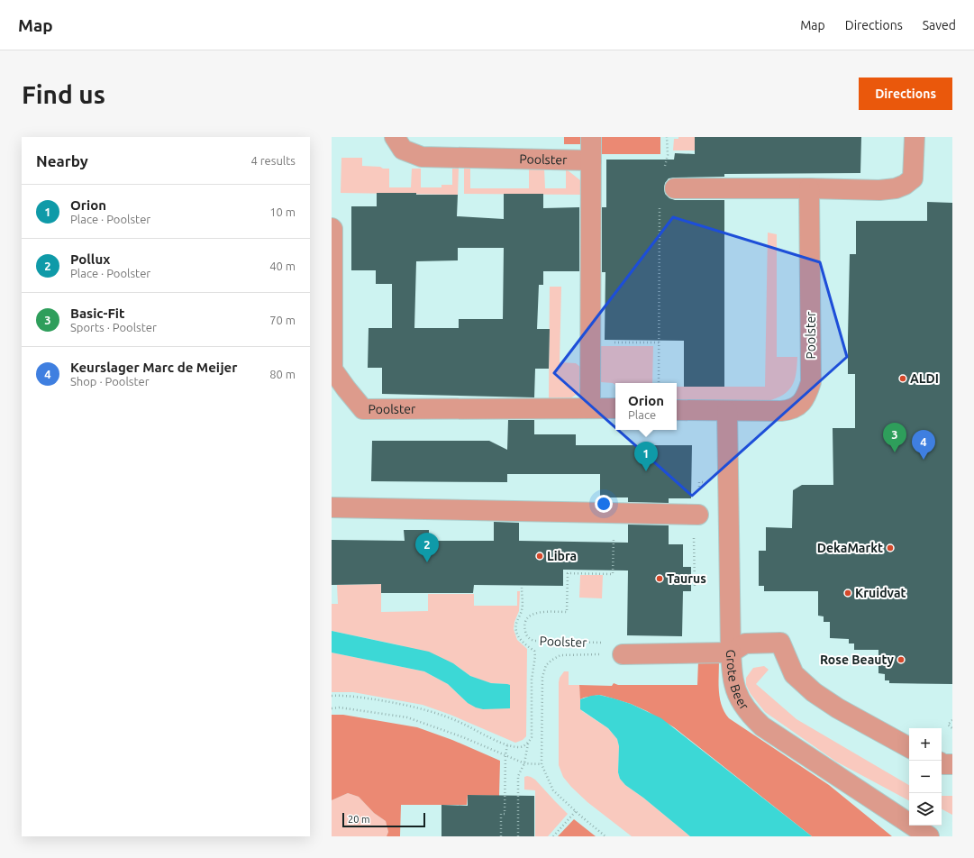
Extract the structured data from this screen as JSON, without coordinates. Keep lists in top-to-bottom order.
{
  "streets": {
    "street": ["Poolster", "Grote Beer"]
  },
  "places": [
    "ALDI",
    "DekaMarkt",
    "Libra",
    "Taurus",
    "Kruidvat",
    "Rose Beauty"
  ],
  "scale_bar": "20 m",
  "page": {
    "header": "Map",
    "nav": ["Map", "Directions", "Saved"],
    "buttons": "Directions",
    "title": "Find us",
    "heading": ["Nearby", "4 results"],
    "list": [
      {
        "mark": "1",
        "name": "Orion",
        "note": "Place · Poolster",
        "value": "10 m"
      },
      {
        "mark": "2",
        "name": "Pollux",
        "note": "Place · Poolster",
        "value": "40 m"
      },
      {
        "mark": "3",
        "name": "Basic-Fit",
        "note": "Sports · Poolster",
        "value": "70 m"
      },
      {
        "mark": "4",
        "name": "Keurslager Marc de Meijer",
        "note": "Shop · Poolster",
        "value": "80 m"
      }
    ],
    "popup": ["Orion", "Place"],
    "pins": [
      "3",
      "4",
      "1",
      "2"
    ],
    "map_buttons": ["+", "−"],
    "scale": "20 m"
  }
}
